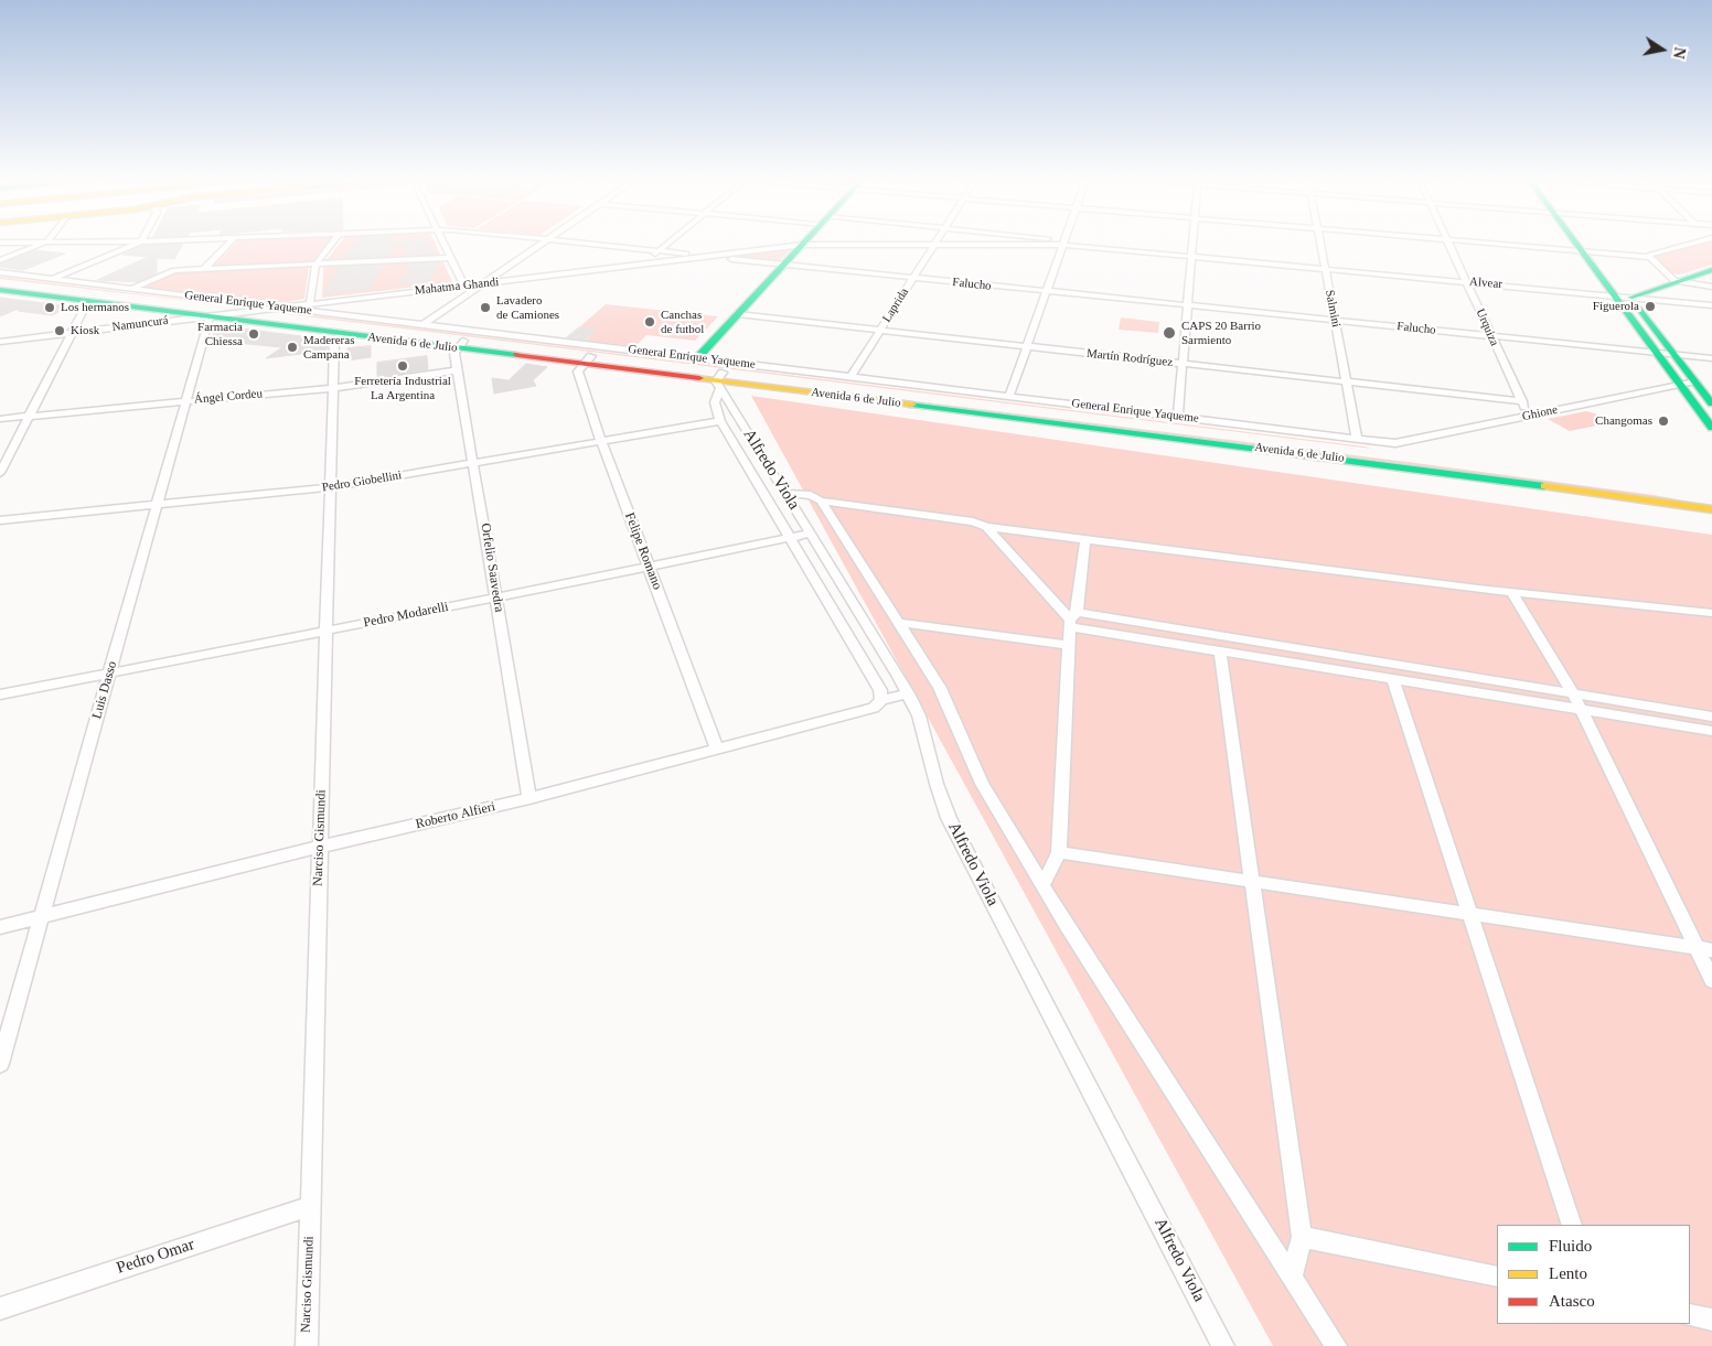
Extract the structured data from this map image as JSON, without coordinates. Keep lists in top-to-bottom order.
{
  "streets": {
    "main road": ["Avenida 6 de Julio"],
    "street": [
      "Alvear",
      "Falucho",
      "Mahatma Ghandi",
      "General Enrique Yaqueme",
      "Laprida",
      "Salmini",
      "Namuncurá",
      "Urquiza",
      "Martín Rodríguez",
      "Ángel Cordeu",
      "Ghione",
      "Alfredo Viola",
      "Pedro Giobellini",
      "Felipe Romano",
      "Orfelio Saavedra",
      "Pedro Modarelli",
      "Luis Dasso",
      "Roberto Alfieri",
      "Narciso Gismundi",
      "Pedro Omar"
    ]
  },
  "crossings": [
    ["Alvear", "Mahatma Ghandi"],
    ["Alvear", "Salmini"],
    ["Alvear", "Urquiza"],
    ["Falucho", "Mahatma Ghandi"],
    ["Falucho", "Laprida"],
    ["Falucho", "Salmini"],
    ["Falucho", "Urquiza"],
    ["Mahatma Ghandi", "General Enrique Yaqueme"],
    ["Mahatma Ghandi", "Laprida"],
    ["Mahatma Ghandi", "Namuncurá"],
    ["General Enrique Yaqueme", "Laprida"],
    ["General Enrique Yaqueme", "Salmini"],
    ["General Enrique Yaqueme", "Namuncurá"],
    ["General Enrique Yaqueme", "Ghione"],
    ["Laprida", "Martín Rodríguez"],
    ["Salmini", "Martín Rodríguez"],
    ["Namuncurá", "Avenida 6 de Julio"],
    ["Namuncurá", "Luis Dasso"],
    ["Urquiza", "Martín Rodríguez"],
    ["Urquiza", "Ghione"],
    ["Avenida 6 de Julio", "Alfredo Viola"],
    ["Avenida 6 de Julio", "Felipe Romano"],
    ["Avenida 6 de Julio", "Orfelio Saavedra"],
    ["Avenida 6 de Julio", "Luis Dasso"],
    ["Avenida 6 de Julio", "Narciso Gismundi"],
    ["Ángel Cordeu", "Orfelio Saavedra"],
    ["Ángel Cordeu", "Luis Dasso"],
    ["Ángel Cordeu", "Narciso Gismundi"],
    ["Alfredo Viola", "Pedro Giobellini"],
    ["Alfredo Viola", "Pedro Modarelli"],
    ["Alfredo Viola", "Roberto Alfieri"],
    ["Pedro Giobellini", "Felipe Romano"],
    ["Pedro Giobellini", "Orfelio Saavedra"],
    ["Pedro Giobellini", "Luis Dasso"],
    ["Pedro Giobellini", "Narciso Gismundi"],
    ["Felipe Romano", "Pedro Modarelli"],
    ["Felipe Romano", "Roberto Alfieri"],
    ["Orfelio Saavedra", "Pedro Modarelli"],
    ["Orfelio Saavedra", "Roberto Alfieri"],
    ["Pedro Modarelli", "Luis Dasso"],
    ["Pedro Modarelli", "Narciso Gismundi"],
    ["Luis Dasso", "Roberto Alfieri"],
    ["Roberto Alfieri", "Narciso Gismundi"],
    ["Narciso Gismundi", "Pedro Omar"]
  ],
  "places": [
    "Figuerola",
    "Los hermanos",
    "Lavadero de Camiones",
    "Canchas de futbol",
    "Kiosk",
    "CAPS 20 Barrio Sarmiento",
    "Farmacia Chiessa",
    "Madereras Campana",
    "Ferretería Industrial La Argentina",
    "Changomas"
  ],
  "legend": ["Fluido", "Lento", "Atasco"],
  "north": "right"
}
